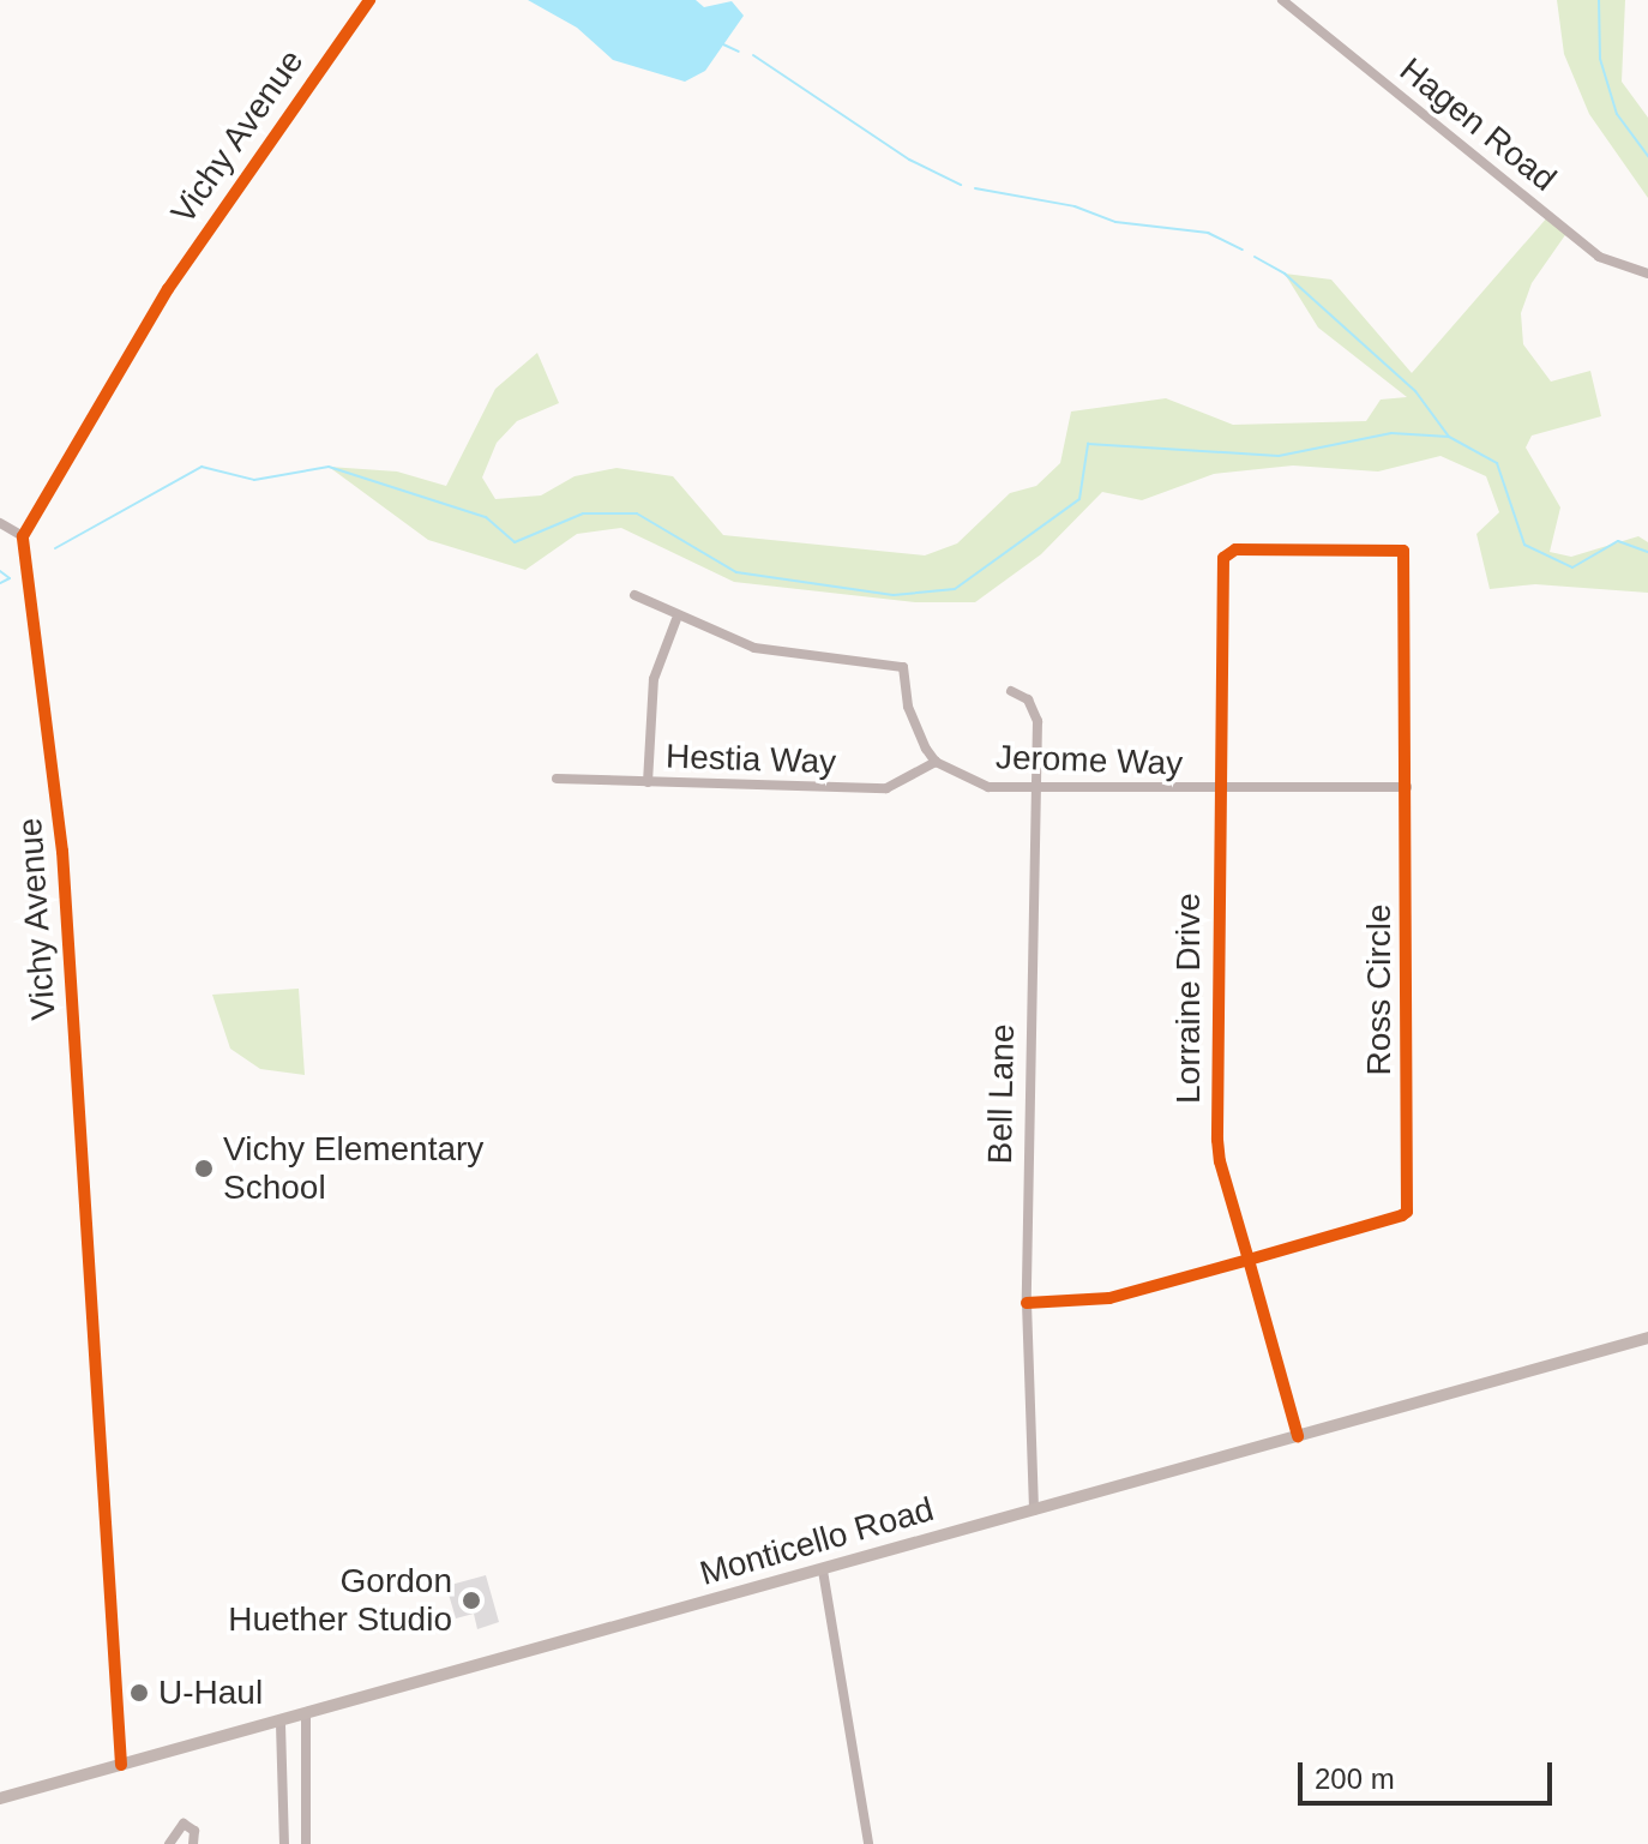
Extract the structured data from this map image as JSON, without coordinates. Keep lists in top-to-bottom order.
{
  "streets": {
    "main road": ["Monticello Road"],
    "street": [
      "Hagen Road",
      "Vichy Avenue",
      "Hestia Way",
      "Jerome Way",
      "Ross Circle",
      "Lorraine Drive",
      "Bell Lane"
    ]
  },
  "crossings": [
    ["Vichy Avenue", "Monticello Road"],
    ["Hestia Way", "Jerome Way"],
    ["Jerome Way", "Ross Circle"],
    ["Jerome Way", "Lorraine Drive"],
    ["Jerome Way", "Bell Lane"],
    ["Ross Circle", "Lorraine Drive"],
    ["Ross Circle", "Bell Lane"],
    ["Lorraine Drive", "Monticello Road"],
    ["Bell Lane", "Monticello Road"]
  ],
  "places": ["Vichy Elementary School", "Gordon Huether Studio", "U-Haul"],
  "scale_bar": "200 m"
}
